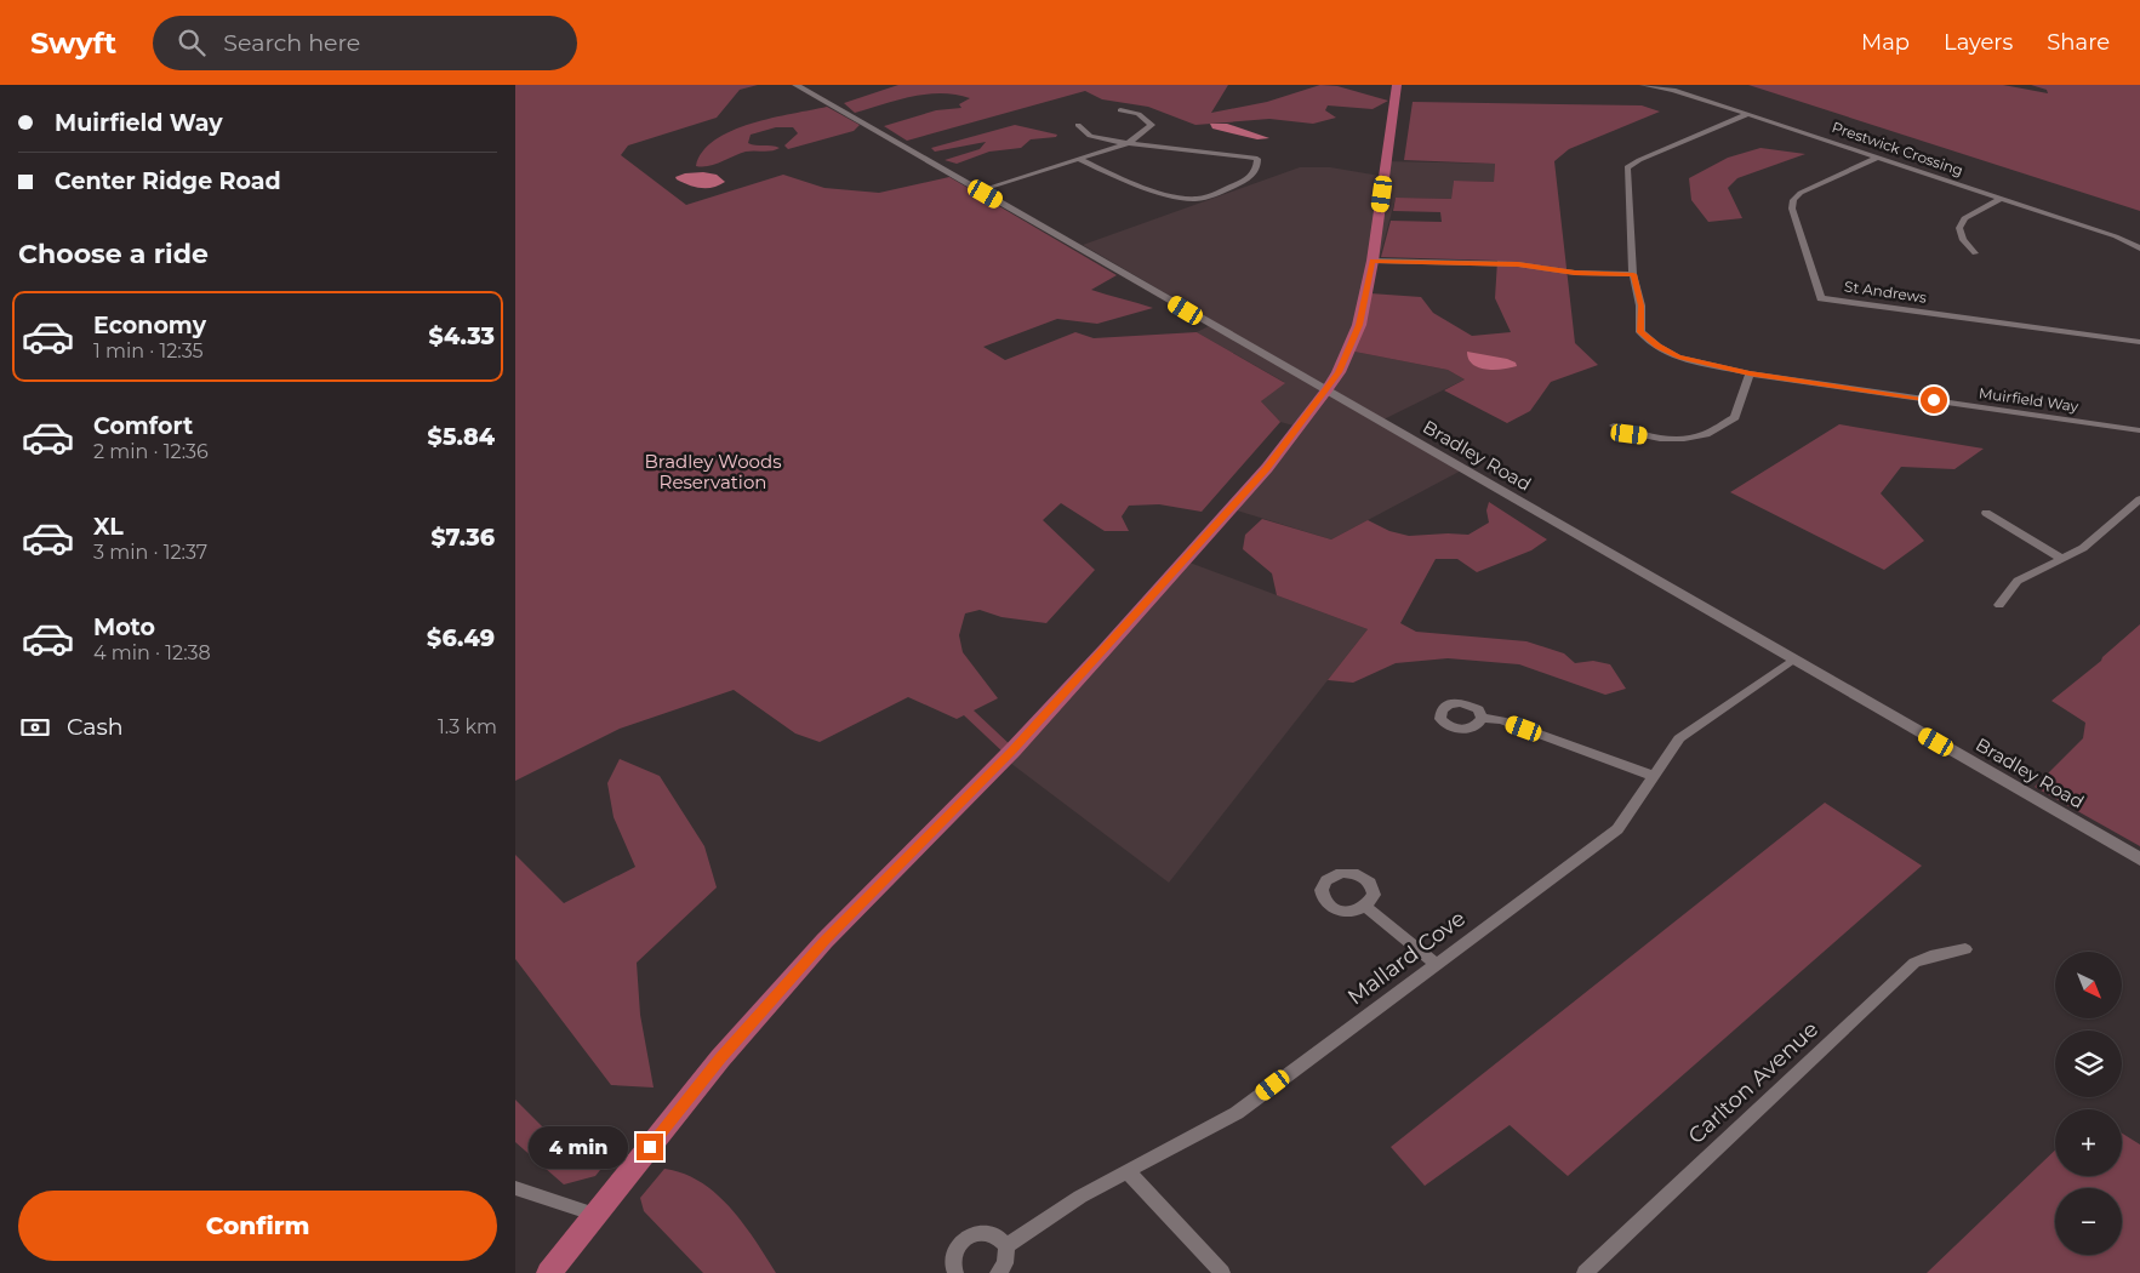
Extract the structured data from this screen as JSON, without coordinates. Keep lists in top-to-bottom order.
{
  "streets": {
    "street": [
      "Prestwick Crossing",
      "St Andrews",
      "Muirfield Way",
      "Bradley Road",
      "Mallard Cove",
      "Carlton Avenue"
    ]
  },
  "crossings": [
    ["Prestwick Crossing", "St Andrews"],
    ["Prestwick Crossing", "Muirfield Way"],
    ["Bradley Road", "Mallard Cove"]
  ],
  "parks": ["Bradley Woods Reservation"],
  "north": "bottom right",
  "page": {
    "header": "Swyft",
    "search": "Search here",
    "nav": ["Map", "Layers", "Share"],
    "banner": ["Muirfield Way", "Center Ridge Road"],
    "heading": "Choose a ride",
    "list": [
      {
        "name": "Economy",
        "note": "1 min · 12:35",
        "value": "$4.33"
      },
      {
        "name": "Comfort",
        "note": "2 min · 12:36",
        "value": "$5.84"
      },
      {
        "name": "XL",
        "note": "3 min · 12:37",
        "value": "$7.36"
      },
      {
        "name": "Moto",
        "note": "4 min · 12:38",
        "value": "$6.49"
      }
    ],
    "pay": ["Cash", "1.3 km"],
    "map_buttons": ["+", "−"],
    "bubble": "4 min",
    "buttons": "Confirm"
  }
}
